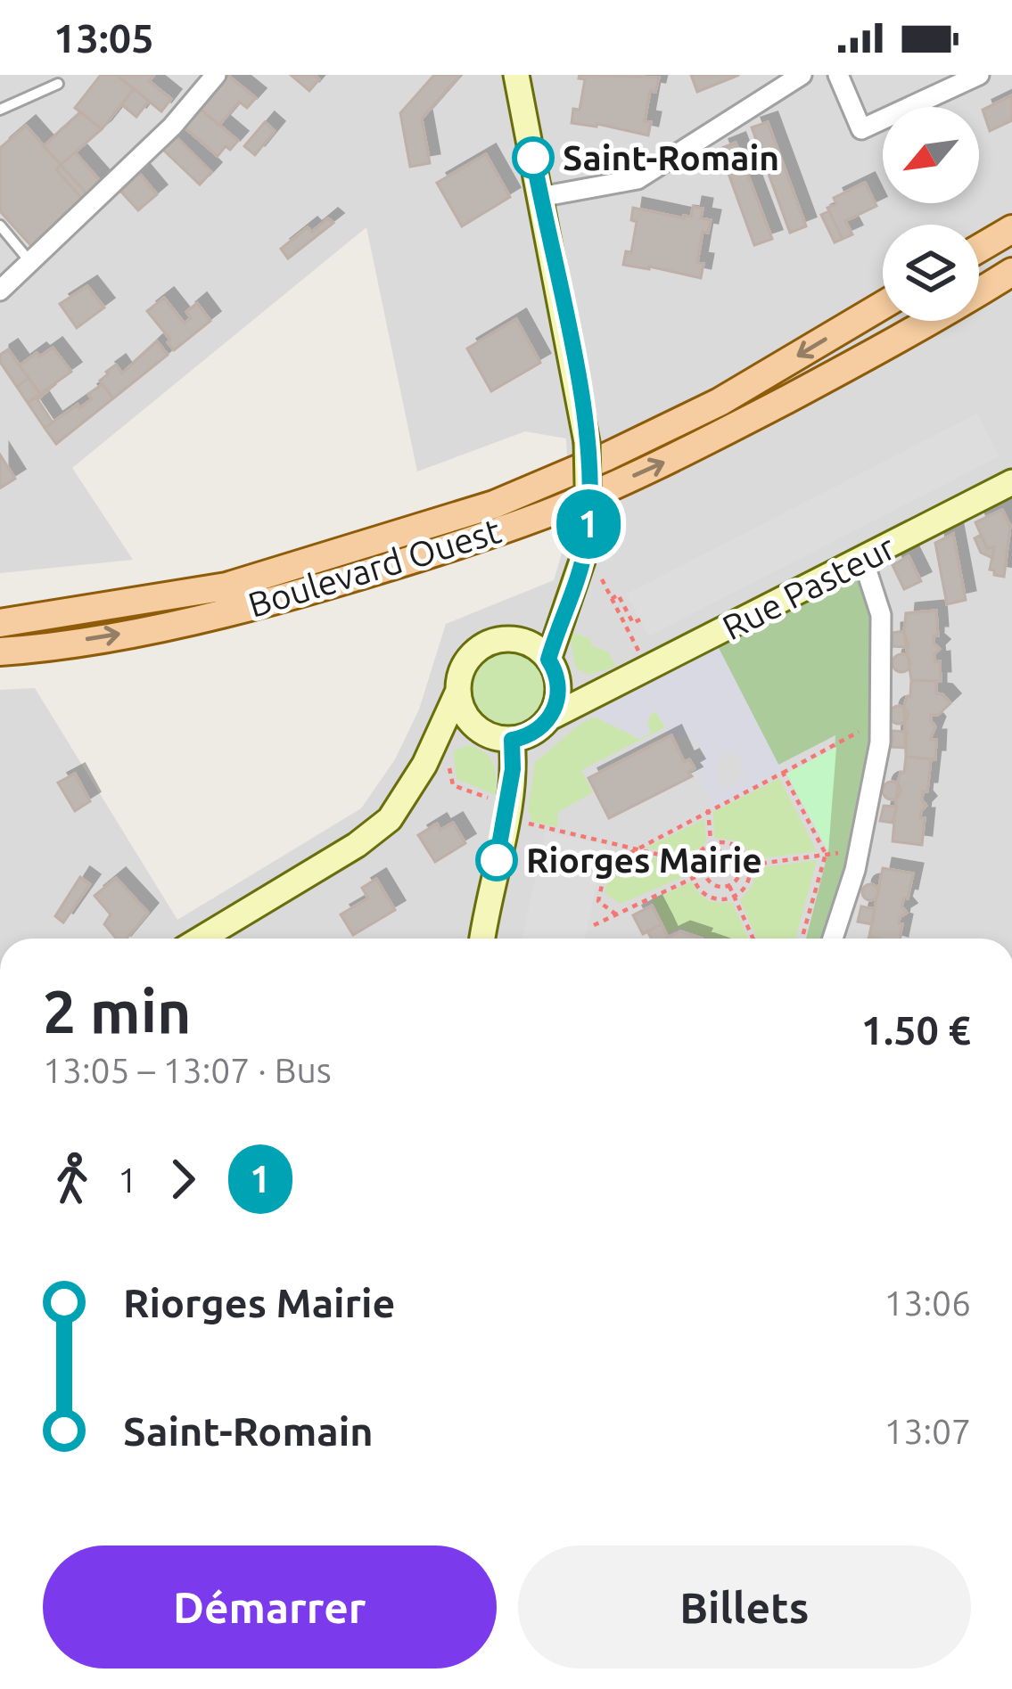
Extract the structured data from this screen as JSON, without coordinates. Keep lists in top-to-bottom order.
{
  "streets": {
    "main road": ["Boulevard Ouest"],
    "street": ["Rue Pasteur"]
  },
  "places": ["Saint-Romain", "Riorges Mairie"],
  "lines": ["bus line 1"],
  "north": "bottom left",
  "page": {
    "status": "13:05",
    "on_map": "1",
    "heading": ["2 min", "13:05 – 13:07 · Bus", "1.50 €"],
    "legs": ["1", "1"],
    "list": [
      {
        "name": "Riorges Mairie",
        "value": "13:06"
      },
      {
        "name": "Saint-Romain",
        "value": "13:07"
      }
    ],
    "buttons": ["Démarrer", "Billets"]
  }
}
